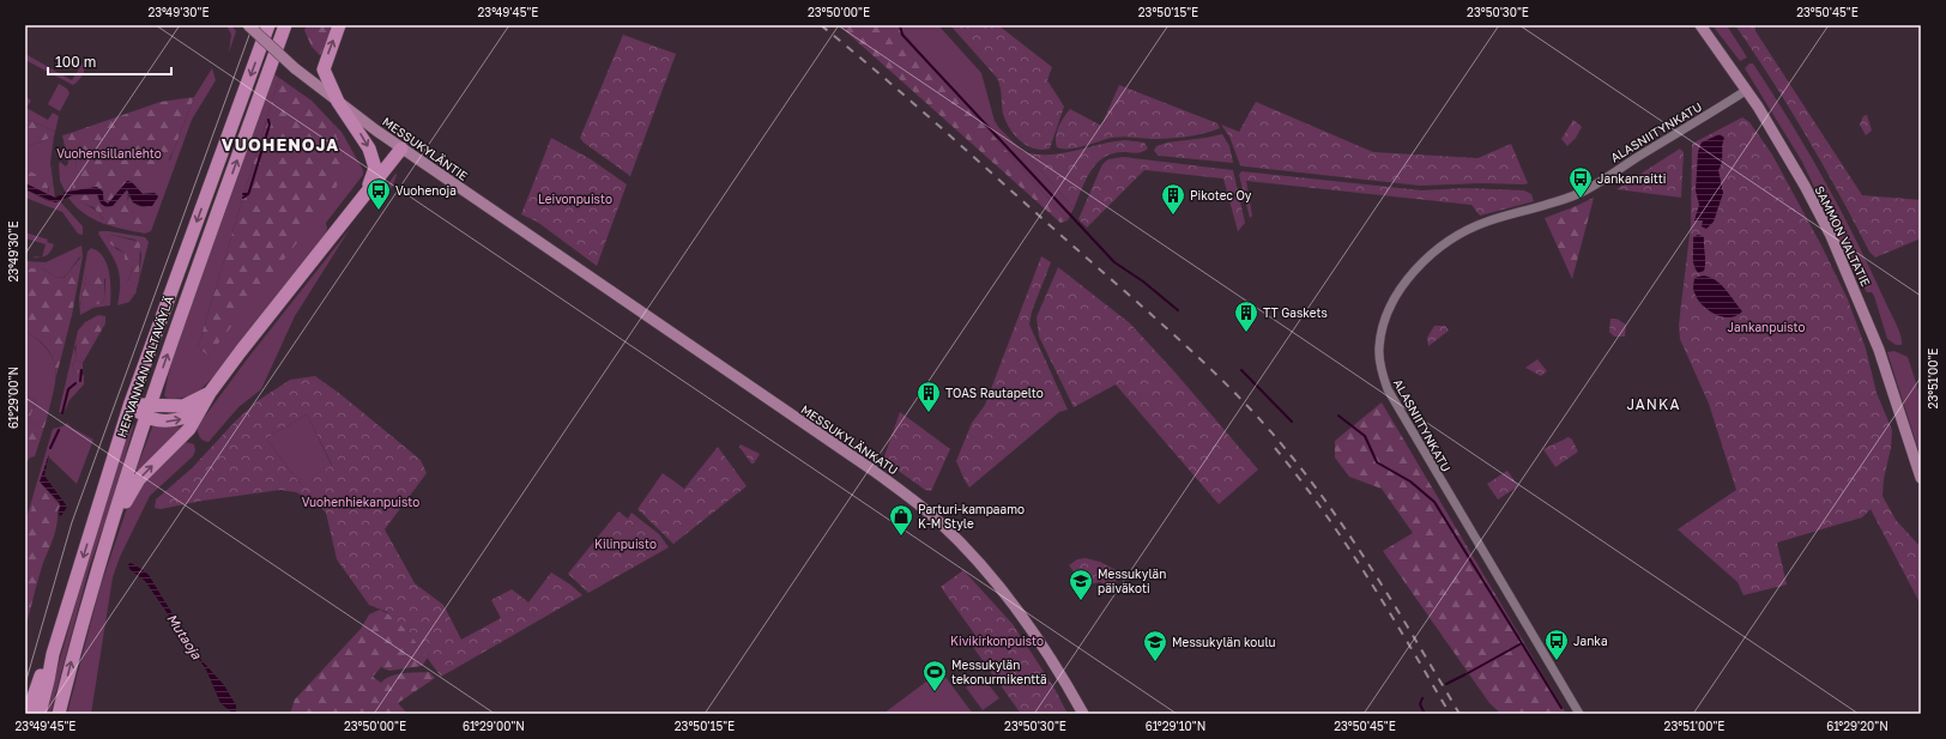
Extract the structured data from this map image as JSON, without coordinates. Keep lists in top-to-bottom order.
{
  "streets": {
    "highway": ["HERVANNAN VALTAVÄYLÄ"],
    "main road": ["MESSUKYLÄNTIE", "SAMMON VALTATIE", "MESSUKYLÄNKATU"],
    "street": ["ALASNIITYNKATU"]
  },
  "crossings": [
    ["ALASNIITYNKATU", "SAMMON VALTATIE"],
    ["MESSUKYLÄNTIE", "MESSUKYLÄNKATU"]
  ],
  "districts": ["VUOHENOJA", "JANKA"],
  "water": ["Mutaoja"],
  "parks": [
    "Vuohensillanlehto",
    "Leivonpuisto",
    "Jankanpuisto",
    "Vuohenhiekanpuisto",
    "Kilinpuisto",
    "Kivikirkonpuisto"
  ],
  "places": {
    "bus stop": ["Jankanraitti", "Vuohenoja", "Janka"],
    "building": ["Pikotec Oy", "TT Gaskets", "TOAS Rautapelto"],
    "shop": ["Parturi-kampaamo K-M Style"],
    "school or university": ["Messukylän päiväkoti", "Messukylän koulu"],
    "sports": ["Messukylän tekonurmikenttä"]
  },
  "scale_bar": "100 m",
  "coordinates": [
    "23°49'30\"E",
    "23°49'45\"E",
    "23°50'00\"E",
    "23°50'15\"E",
    "23°50'30\"E",
    "23°50'45\"E",
    "23°51'00\"E",
    "61°29'00\"N",
    "61°29'10\"N",
    "61°29'20\"N"
  ]
}
